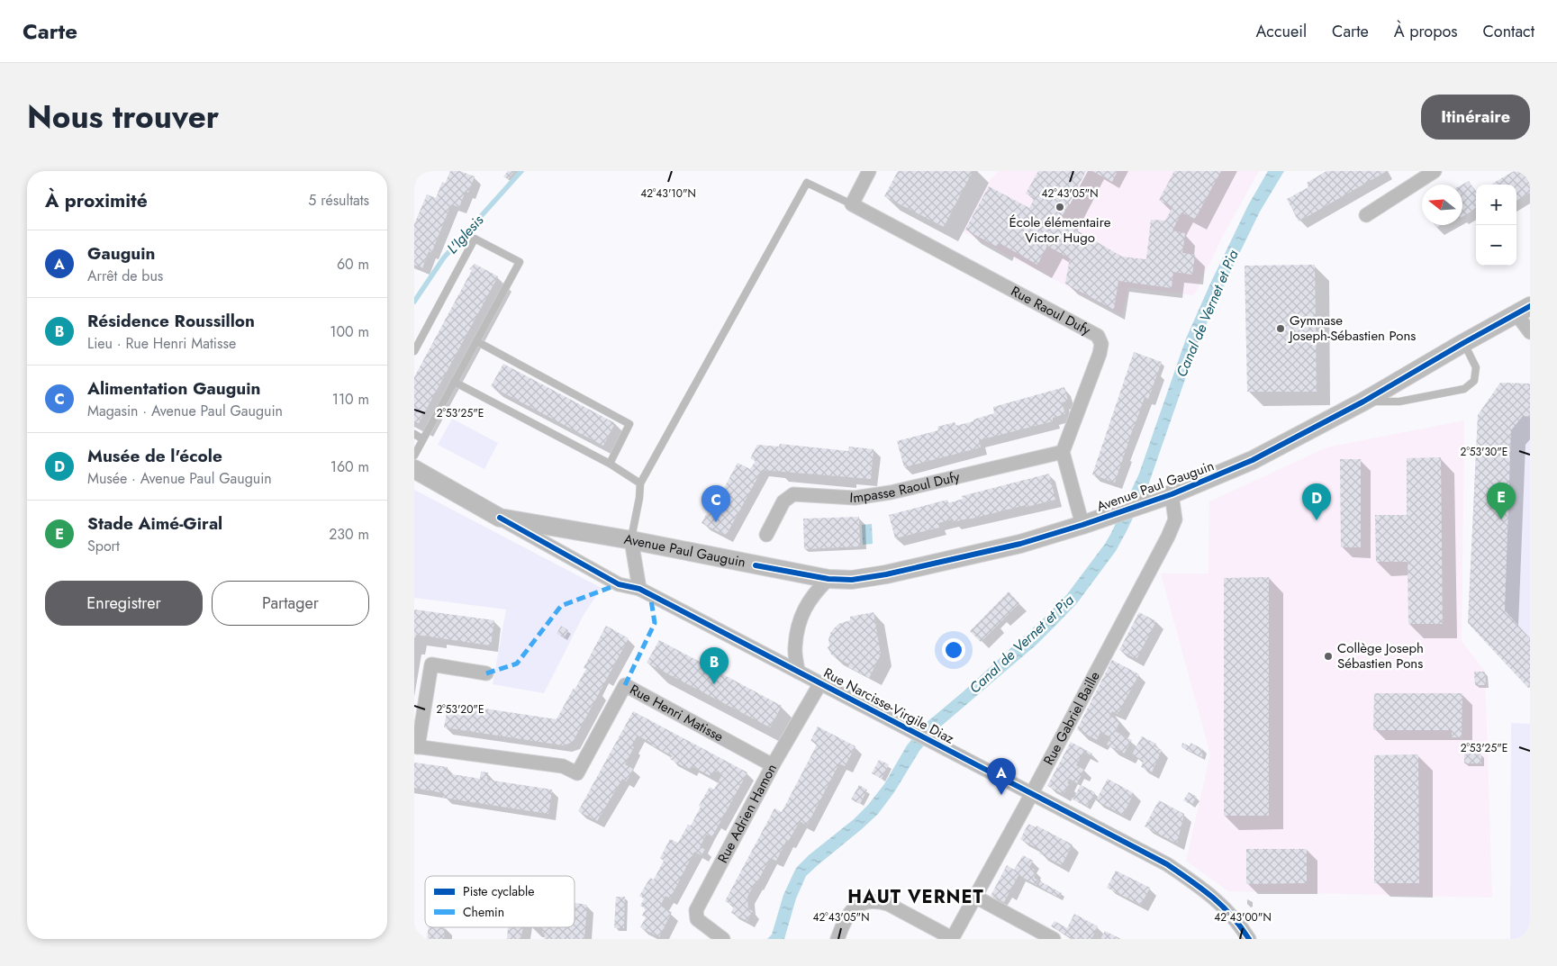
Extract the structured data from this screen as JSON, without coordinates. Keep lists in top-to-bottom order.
{
  "streets": {
    "street": [
      "Rue Raoul Dufy",
      "Impasse Raoul Dufy",
      "Avenue Paul Gauguin",
      "Rue Narcisse-Virgile Diaz",
      "Rue Henri Matisse",
      "Rue Gabriel Baille",
      "Rue Adrien Hamon"
    ]
  },
  "crossings": [
    ["Rue Raoul Dufy", "Impasse Raoul Dufy"],
    ["Avenue Paul Gauguin", "Rue Narcisse-Virgile Diaz"],
    ["Avenue Paul Gauguin", "Rue Gabriel Baille"],
    ["Rue Narcisse-Virgile Diaz", "Rue Gabriel Baille"],
    ["Rue Narcisse-Virgile Diaz", "Rue Adrien Hamon"],
    ["Rue Henri Matisse", "Rue Adrien Hamon"]
  ],
  "districts": ["HAUT VERNET"],
  "water": ["L'Iglesis", "Canal de Vernet et Pia"],
  "places": ["École élémentaire Victor Hugo", "Gymnase Joseph-Sébastien Pons", "Collège Joseph Sébastien Pons"],
  "legend": ["Piste cyclable", "Chemin"],
  "north": "left",
  "page": {
    "header": "Carte",
    "nav": [
      "Accueil",
      "Carte",
      "À propos",
      "Contact"
    ],
    "title": "Nous trouver",
    "buttons": [
      "Itinéraire",
      ["Enregistrer", "Partager"]
    ],
    "heading": ["À proximité", "5 résultats"],
    "map_buttons": ["+", "−"],
    "list": [
      {
        "mark": "A",
        "name": "Gauguin",
        "note": "Arrêt de bus",
        "value": "60 m"
      },
      {
        "mark": "B",
        "name": "Résidence Roussillon",
        "note": "Lieu · Rue Henri Matisse",
        "value": "100 m"
      },
      {
        "mark": "C",
        "name": "Alimentation Gauguin",
        "note": "Magasin · Avenue Paul Gauguin",
        "value": "110 m"
      },
      {
        "mark": "D",
        "name": "Musée de l'école",
        "note": "Musée · Avenue Paul Gauguin",
        "value": "160 m"
      },
      {
        "mark": "E",
        "name": "Stade Aimé-Giral",
        "note": "Sport",
        "value": "230 m"
      }
    ],
    "pins": [
      "E",
      "D",
      "C",
      "B",
      "A"
    ]
  },
  "coordinates": [
    "42°43'10\"N",
    "42°43'05\"N",
    "2°53'25\"E",
    "2°53'30\"E",
    "2°53'20\"E",
    "42°43'00\"N"
  ]
}
